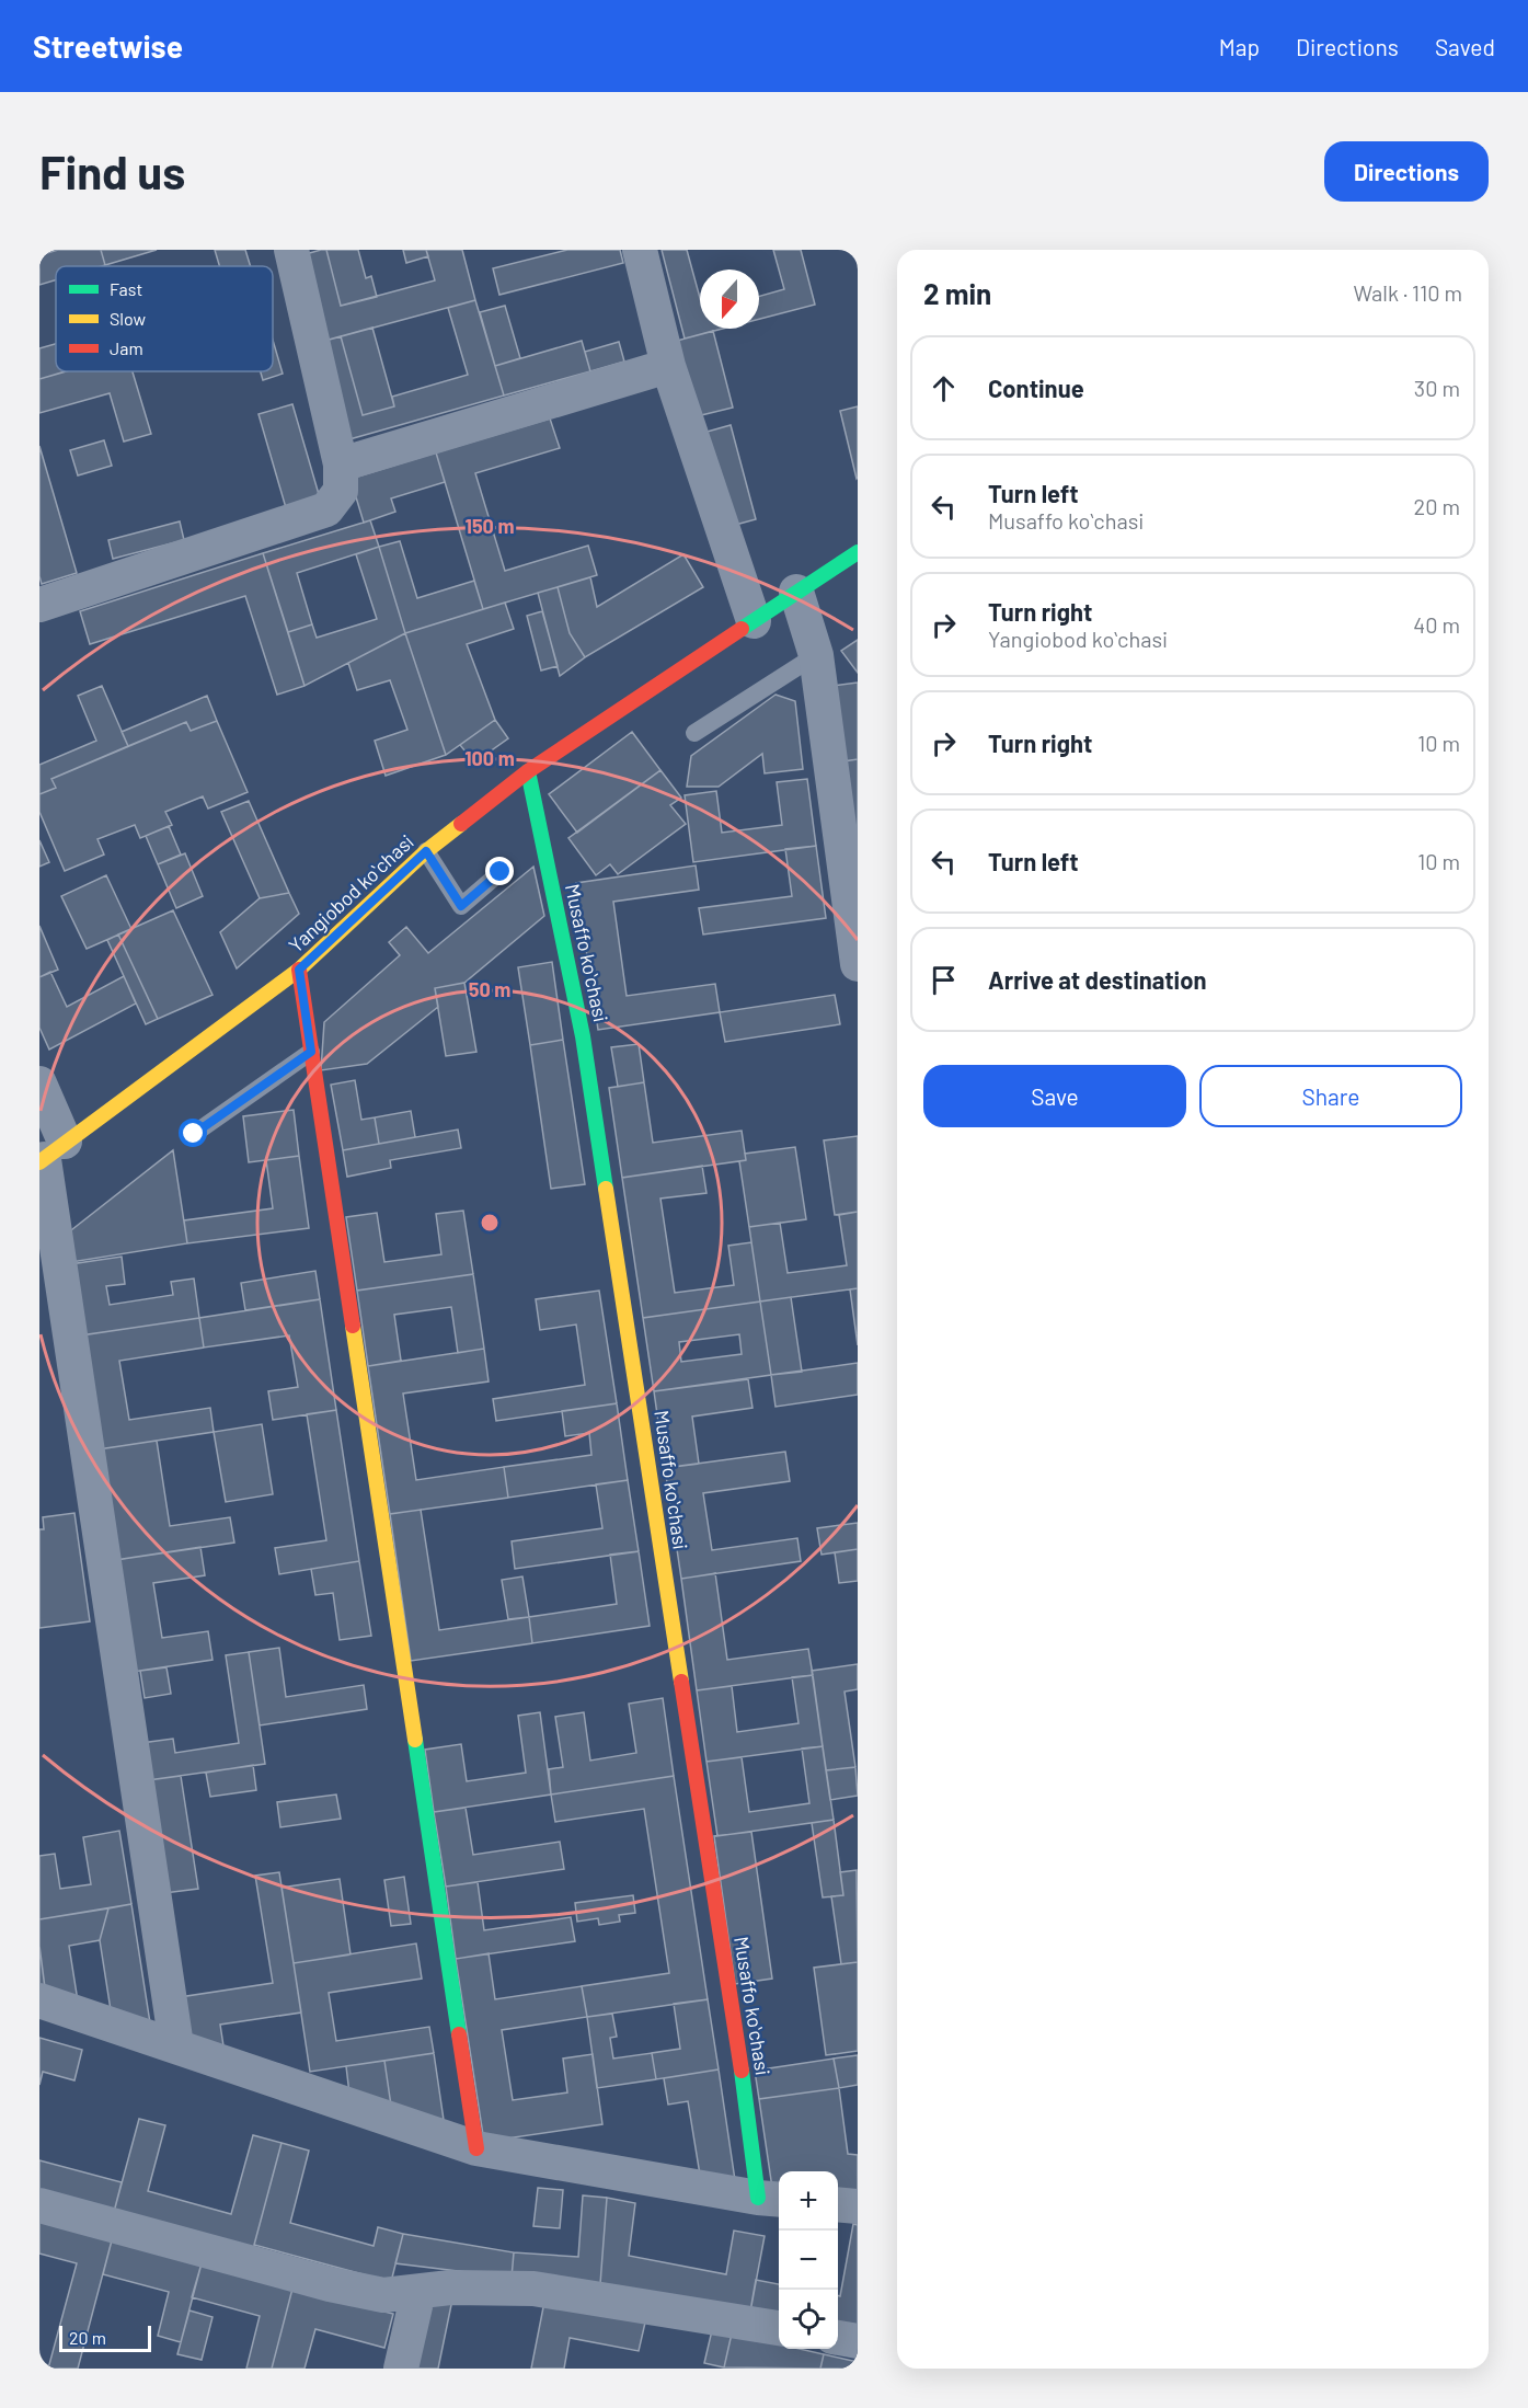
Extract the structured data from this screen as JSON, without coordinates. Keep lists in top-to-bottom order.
{
  "streets": {
    "street": ["Yangiobod koʻchasi", "Musaffo koʻchasi"]
  },
  "crossings": [
    ["Yangiobod koʻchasi", "Musaffo koʻchasi"]
  ],
  "legend": ["Fast", "Slow", "Jam"],
  "scale_bar": "20 m",
  "north": "bottom",
  "page": {
    "header": "Streetwise",
    "nav": ["Map", "Directions", "Saved"],
    "buttons": [
      "Directions",
      ["Save", "Share"]
    ],
    "title": "Find us",
    "heading": ["2 min", "Walk · 110 m"],
    "list": [
      ["Continue", "30 m"],
      ["Turn left", "Musaffo koʻchasi", "20 m"],
      ["Turn right", "Yangiobod koʻchasi", "40 m"],
      ["Turn right", "10 m"],
      ["Turn left", "10 m"],
      "Arrive at destination"
    ],
    "map_buttons": ["+", "−"],
    "scale": "20 m"
  },
  "rings": ["150 m", "100 m", "50 m"]
}
